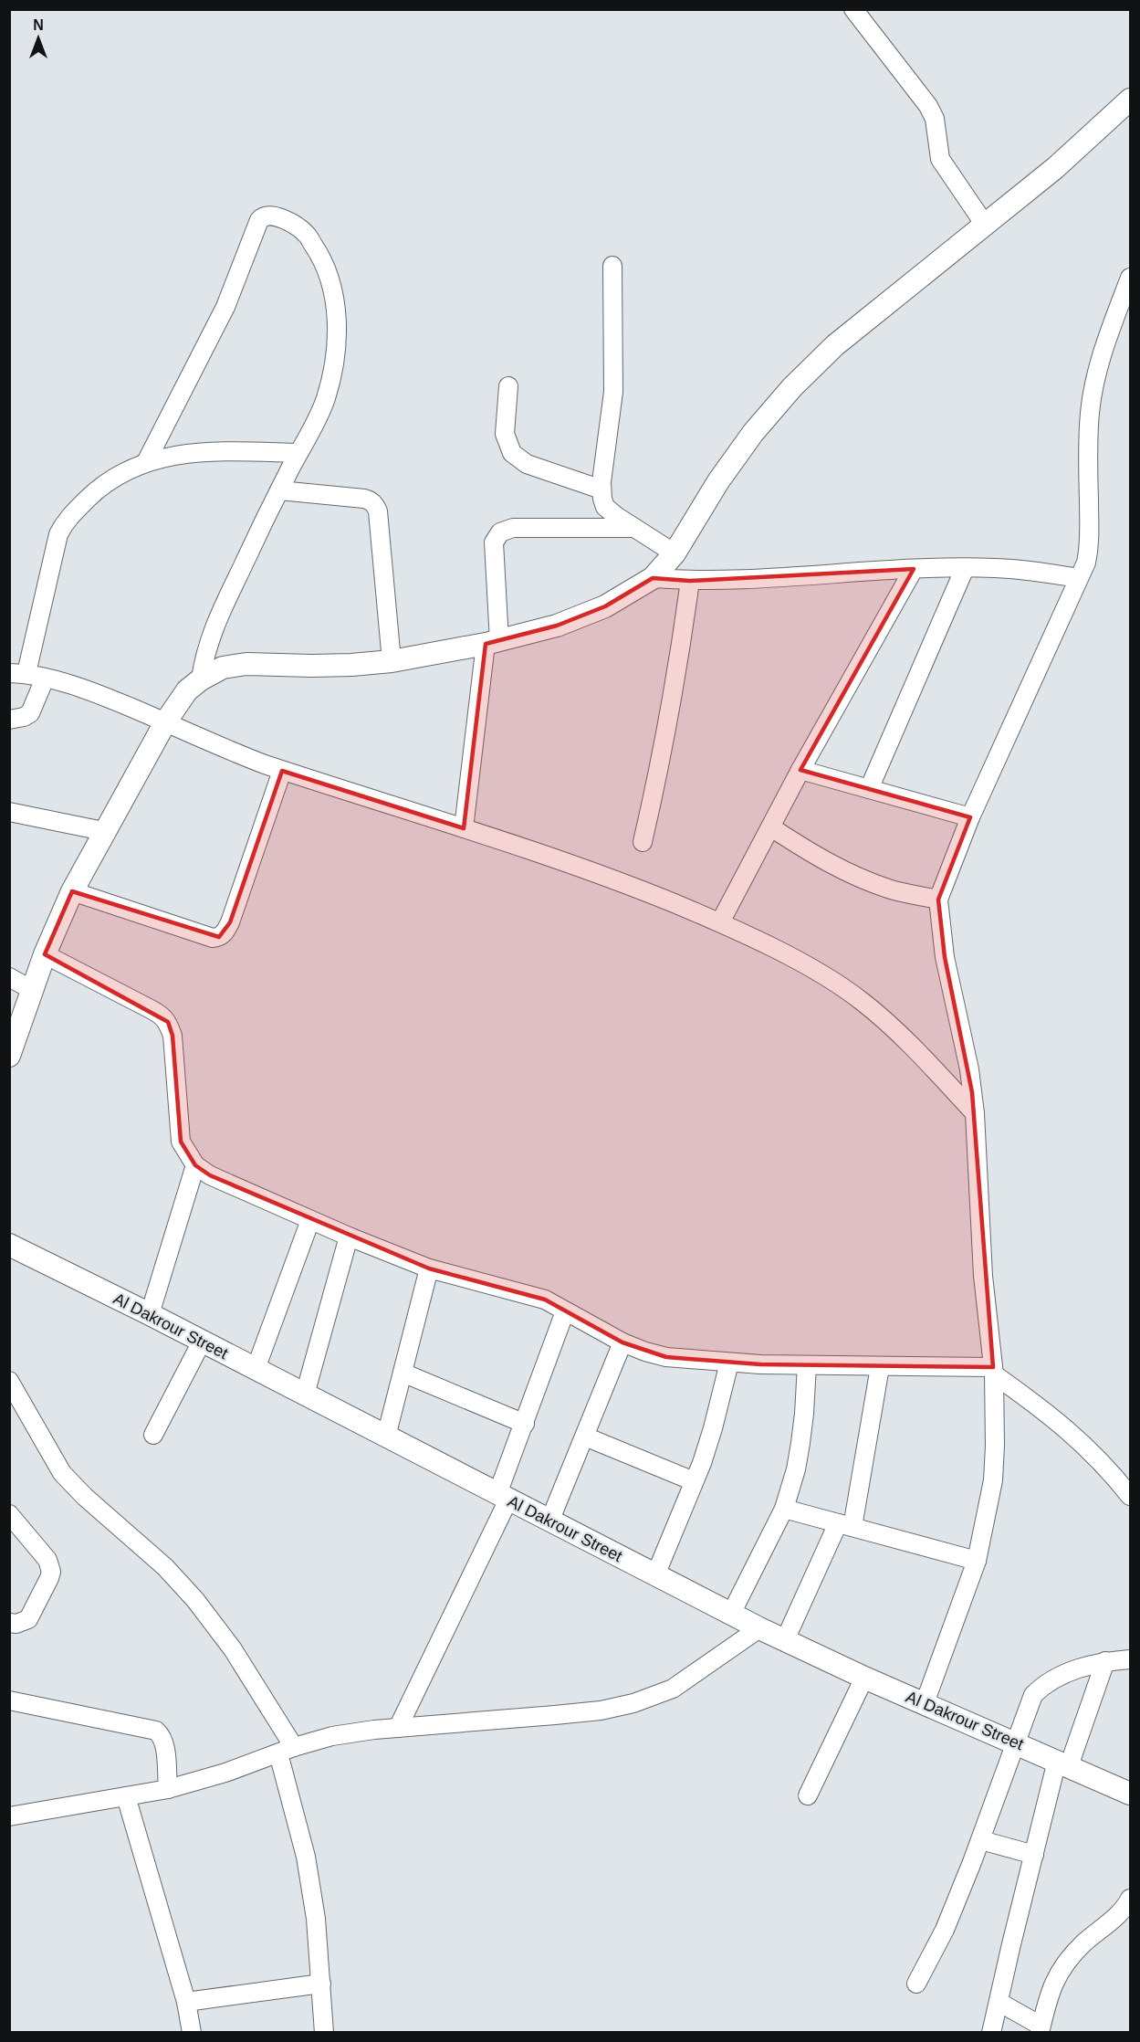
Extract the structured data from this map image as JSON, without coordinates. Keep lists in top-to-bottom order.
{
  "streets": {
    "street": ["Al Dakrour Street"]
  },
  "north": "top"
}
